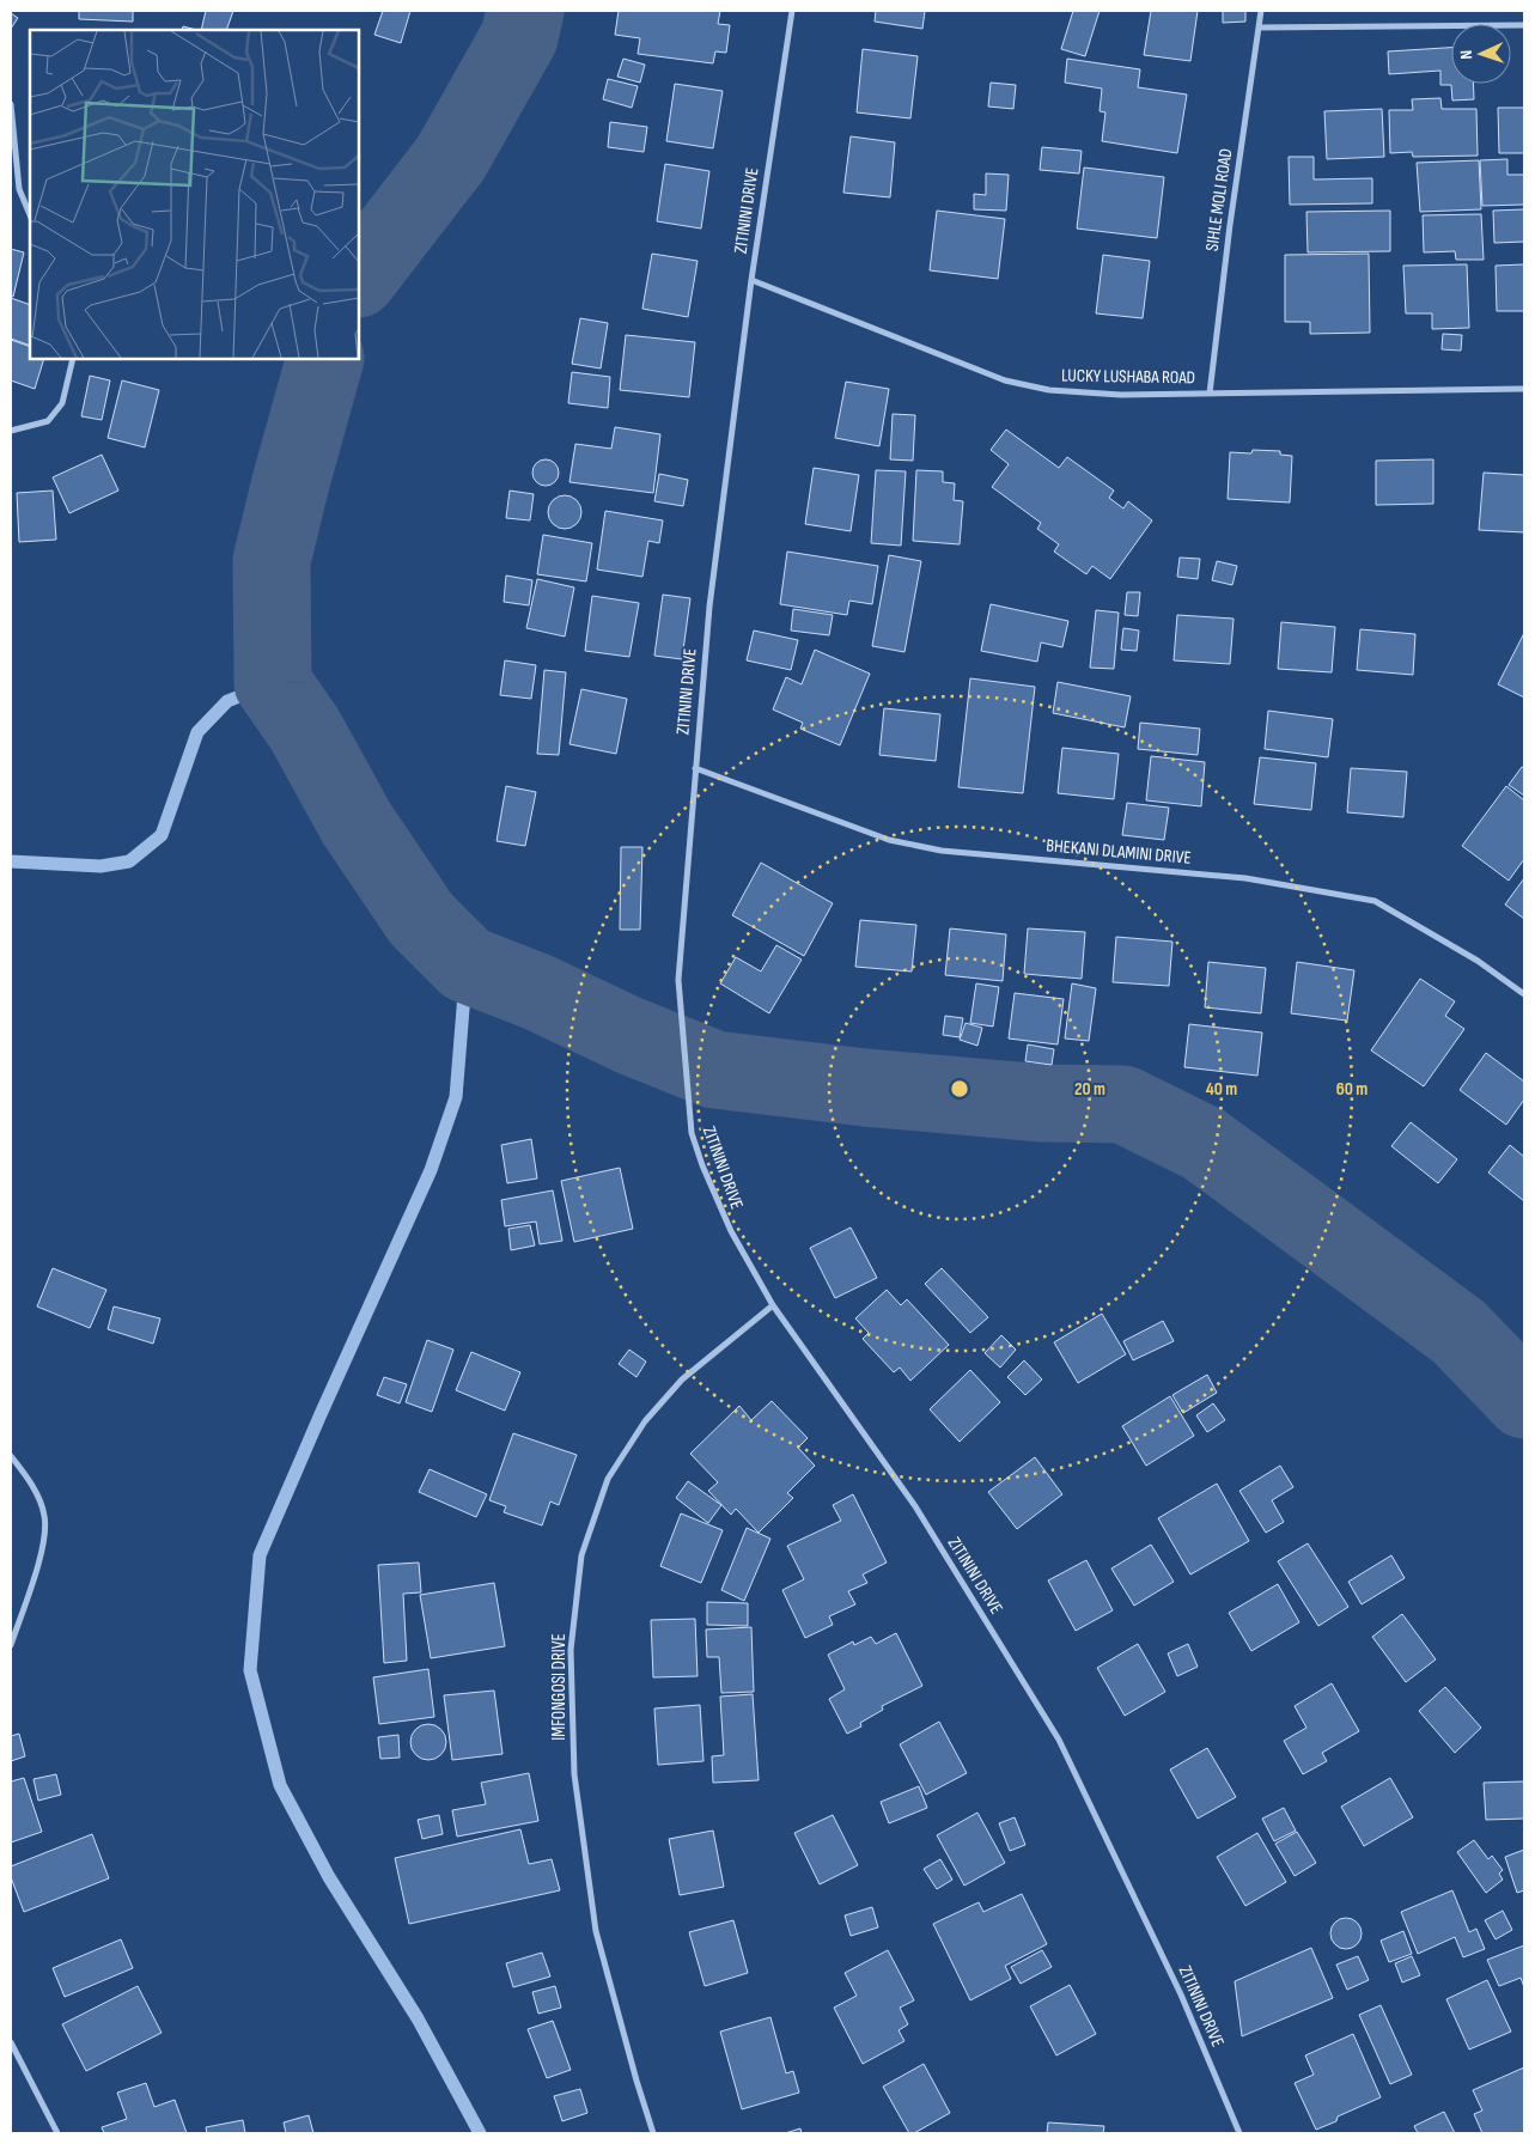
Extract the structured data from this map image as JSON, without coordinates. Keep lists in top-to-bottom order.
{
  "streets": {
    "street": [
      "SIHLE MOLI ROAD",
      "ZITININI DRIVE",
      "LUCKY LUSHABA ROAD",
      "BHEKANI DLAMINI DRIVE",
      "IMFONGOSI DRIVE"
    ]
  },
  "crossings": [
    ["SIHLE MOLI ROAD", "LUCKY LUSHABA ROAD"],
    ["ZITININI DRIVE", "LUCKY LUSHABA ROAD"],
    ["ZITININI DRIVE", "BHEKANI DLAMINI DRIVE"],
    ["ZITININI DRIVE", "IMFONGOSI DRIVE"]
  ],
  "north": "left",
  "rings": ["20 m", "40 m", "60 m"]
}
